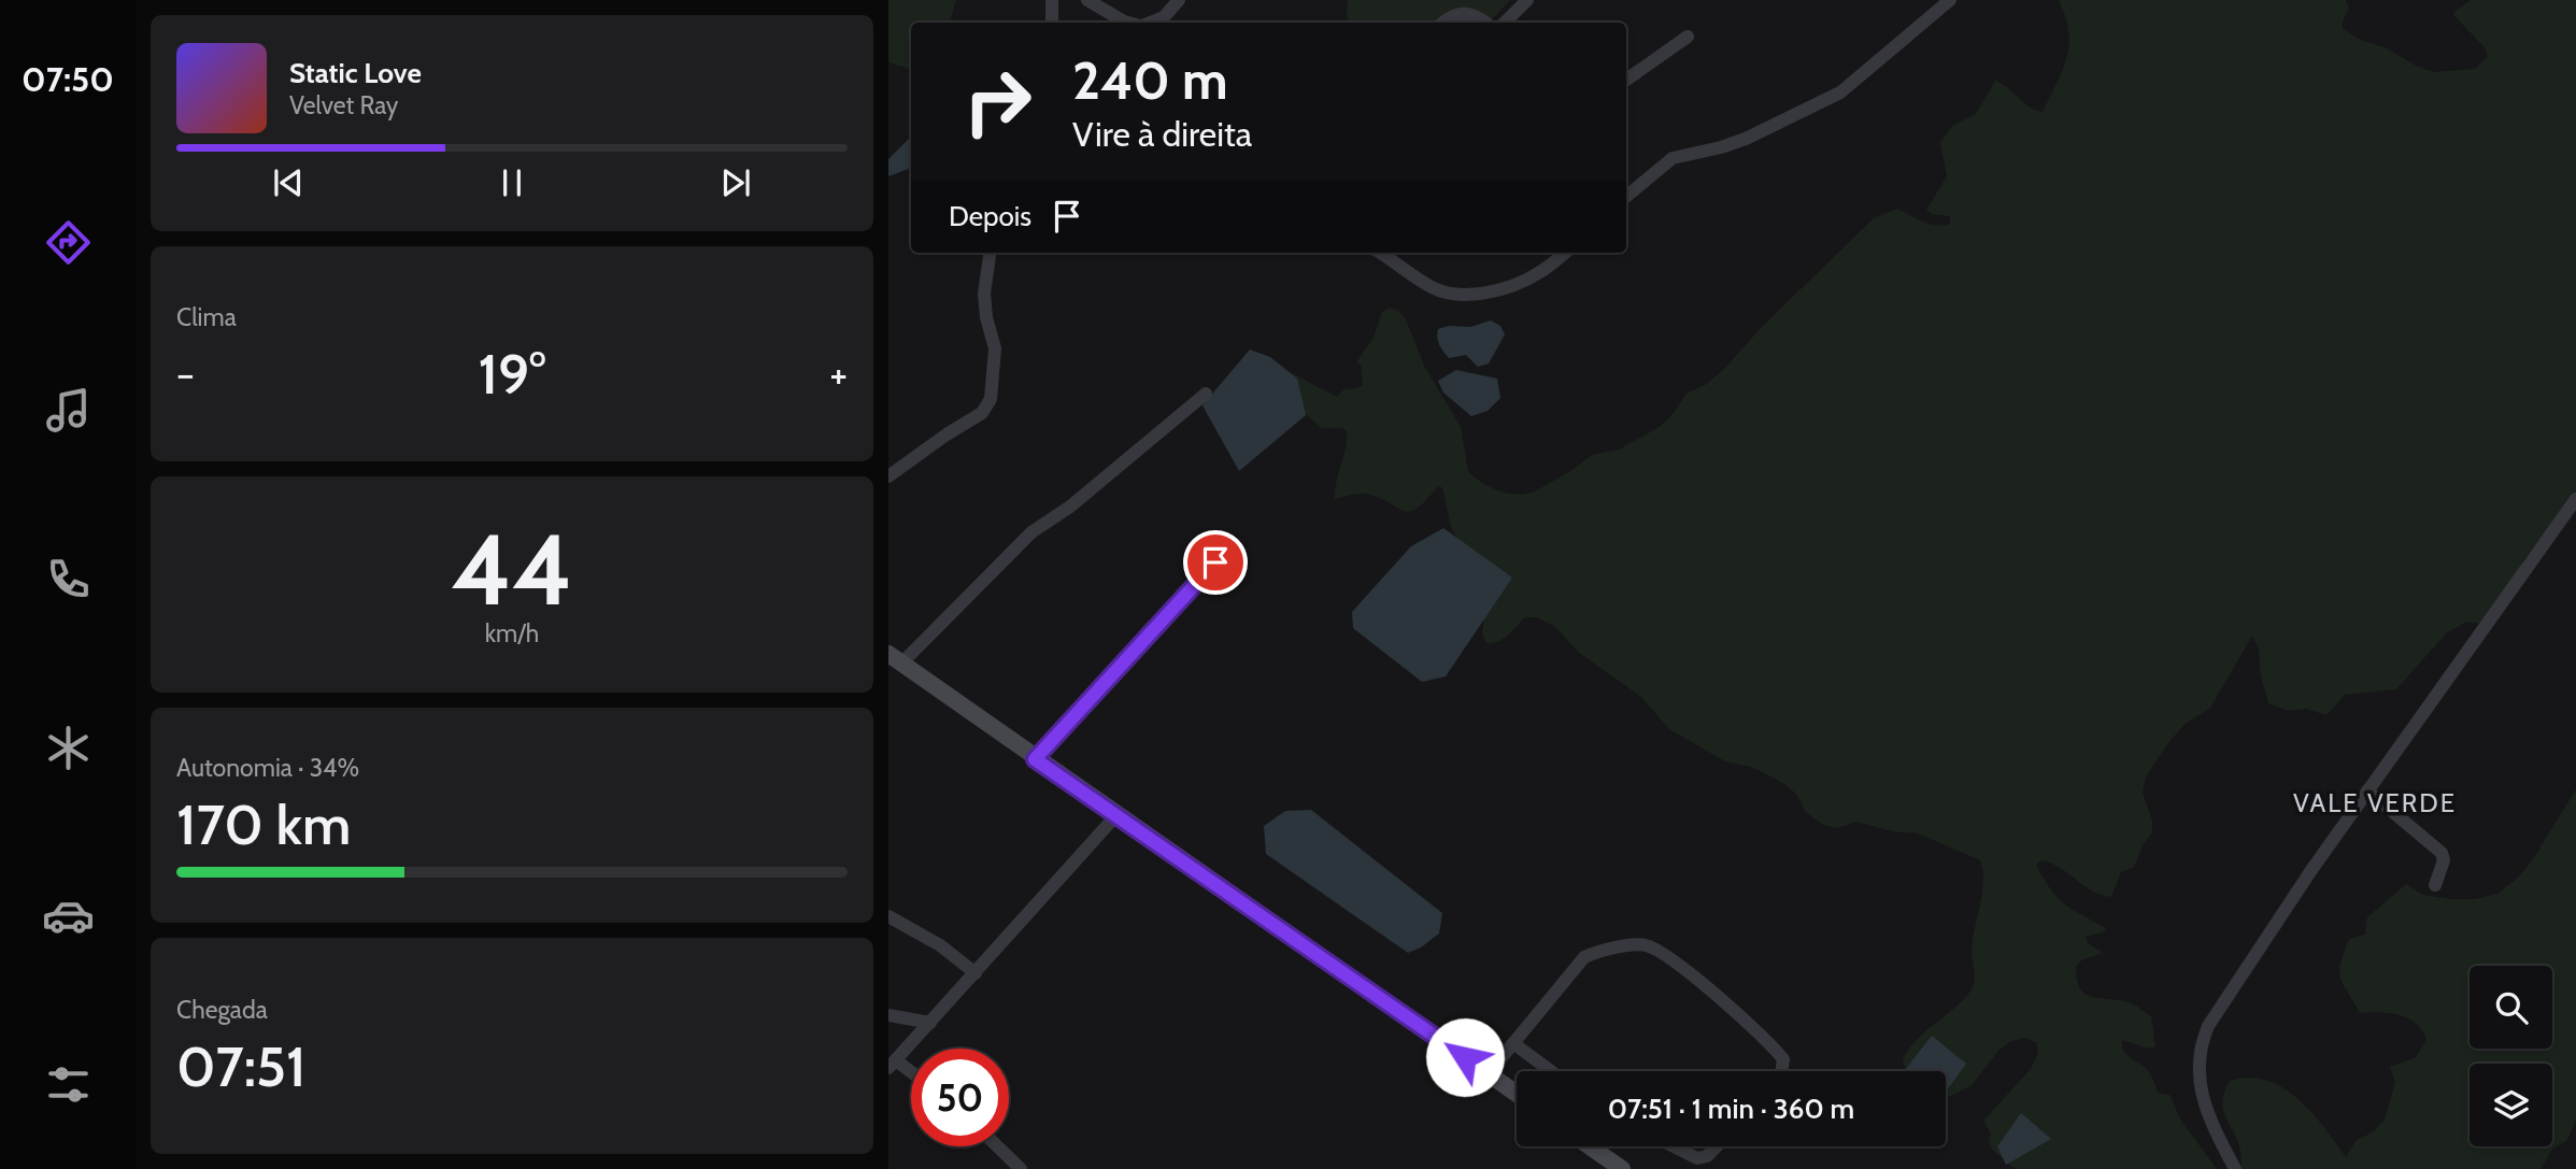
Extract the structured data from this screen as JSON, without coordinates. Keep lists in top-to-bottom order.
{
  "districts": ["VALE VERDE"],
  "page": {
    "tabs": "07:50",
    "turn": ["240 m", "Vire à direita"],
    "song": ["Static Love", "Velvet Ray"],
    "then": "Depois",
    "tile": [
      "Clima",
      ["44", "km/h"],
      ["Autonomia · 34%", "170 km"],
      ["Chegada", "07:51"]
    ],
    "heat": ["−", "19°", "+"],
    "limit": "50",
    "trip": "07:51 · 1 min · 360 m"
  }
}
